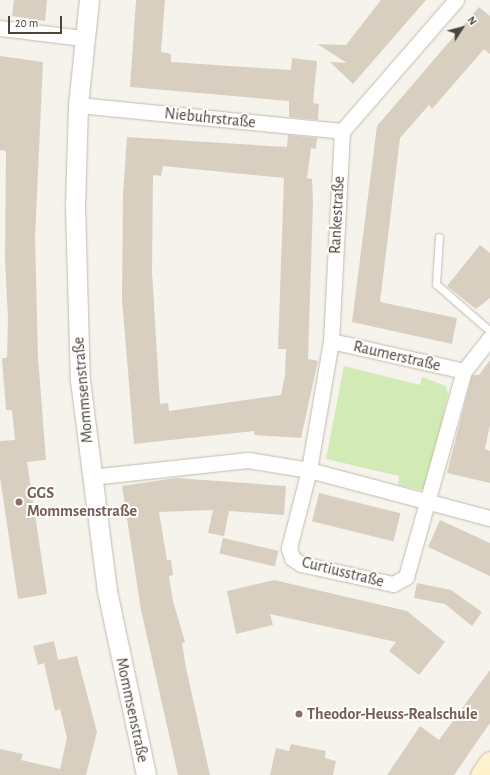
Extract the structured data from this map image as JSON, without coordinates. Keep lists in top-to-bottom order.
{
  "streets": {
    "street": [
      "Niebuhrstraße",
      "Rankestraße",
      "Raumerstraße",
      "Mommsenstraße",
      "Curtiusstraße"
    ]
  },
  "crossings": [
    ["Niebuhrstraße", "Rankestraße"],
    ["Niebuhrstraße", "Mommsenstraße"],
    ["Rankestraße", "Raumerstraße"],
    ["Rankestraße", "Curtiusstraße"],
    ["Raumerstraße", "Curtiusstraße"]
  ],
  "places": ["GGS Mommsenstraße", "Theodor-Heuss-Realschule"],
  "scale_bar": "20 m",
  "north": "top right"
}
